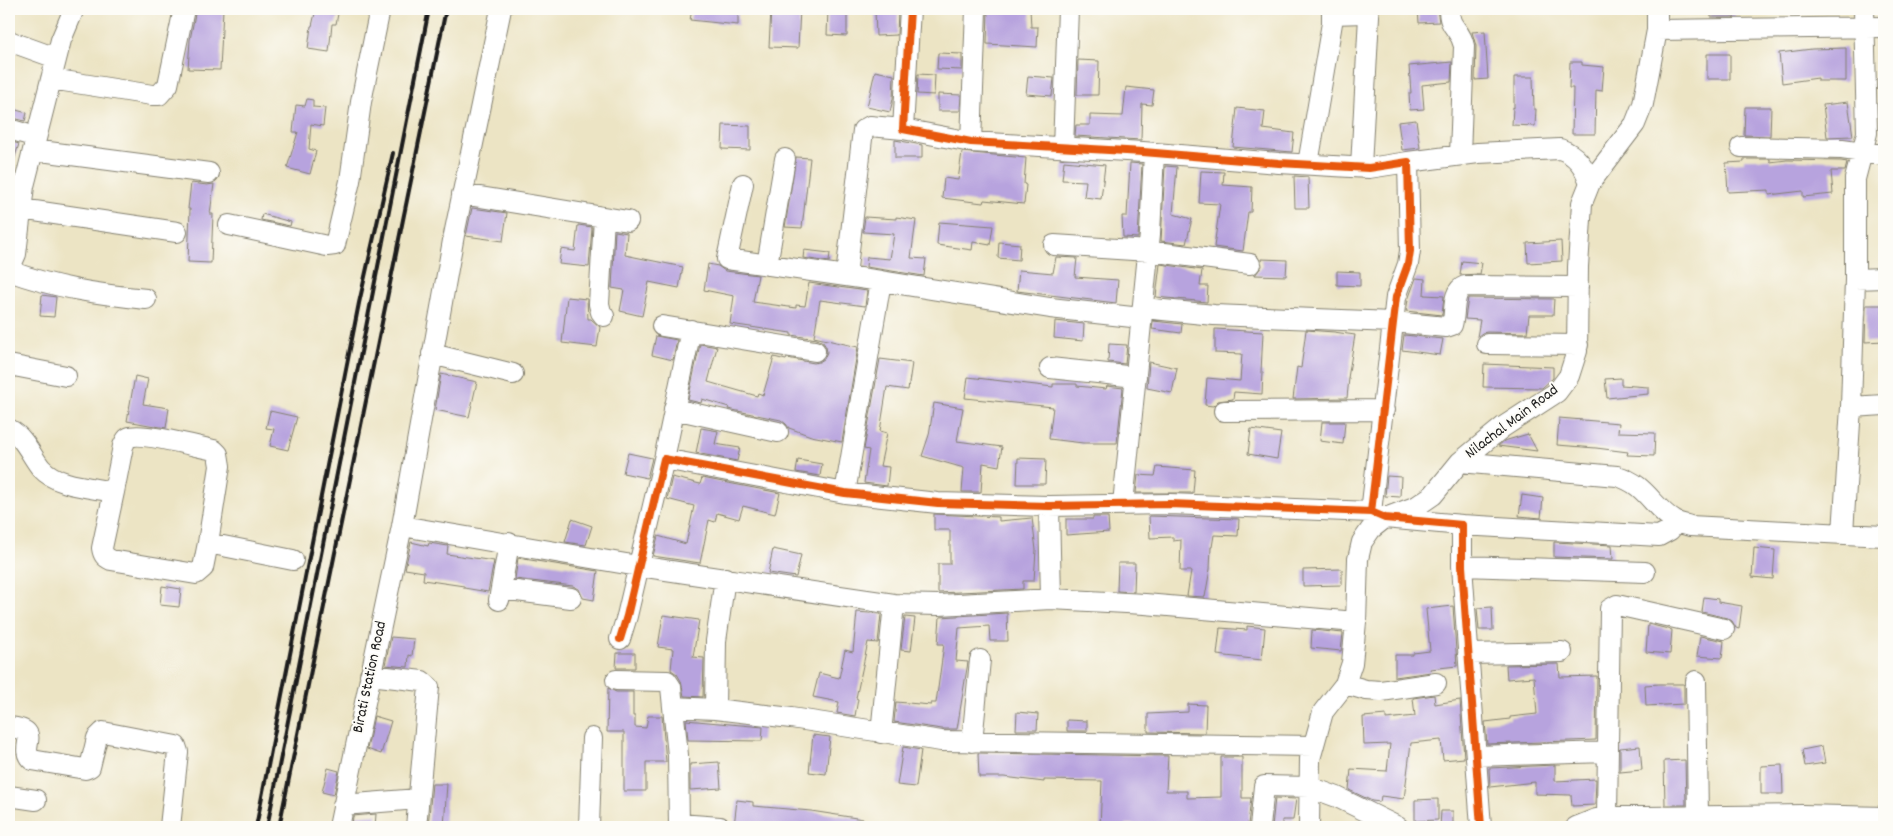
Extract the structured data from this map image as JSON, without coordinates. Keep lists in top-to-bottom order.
{
  "streets": {
    "street": ["Nilachal Main Road", "Birati Station Road"]
  }
}
